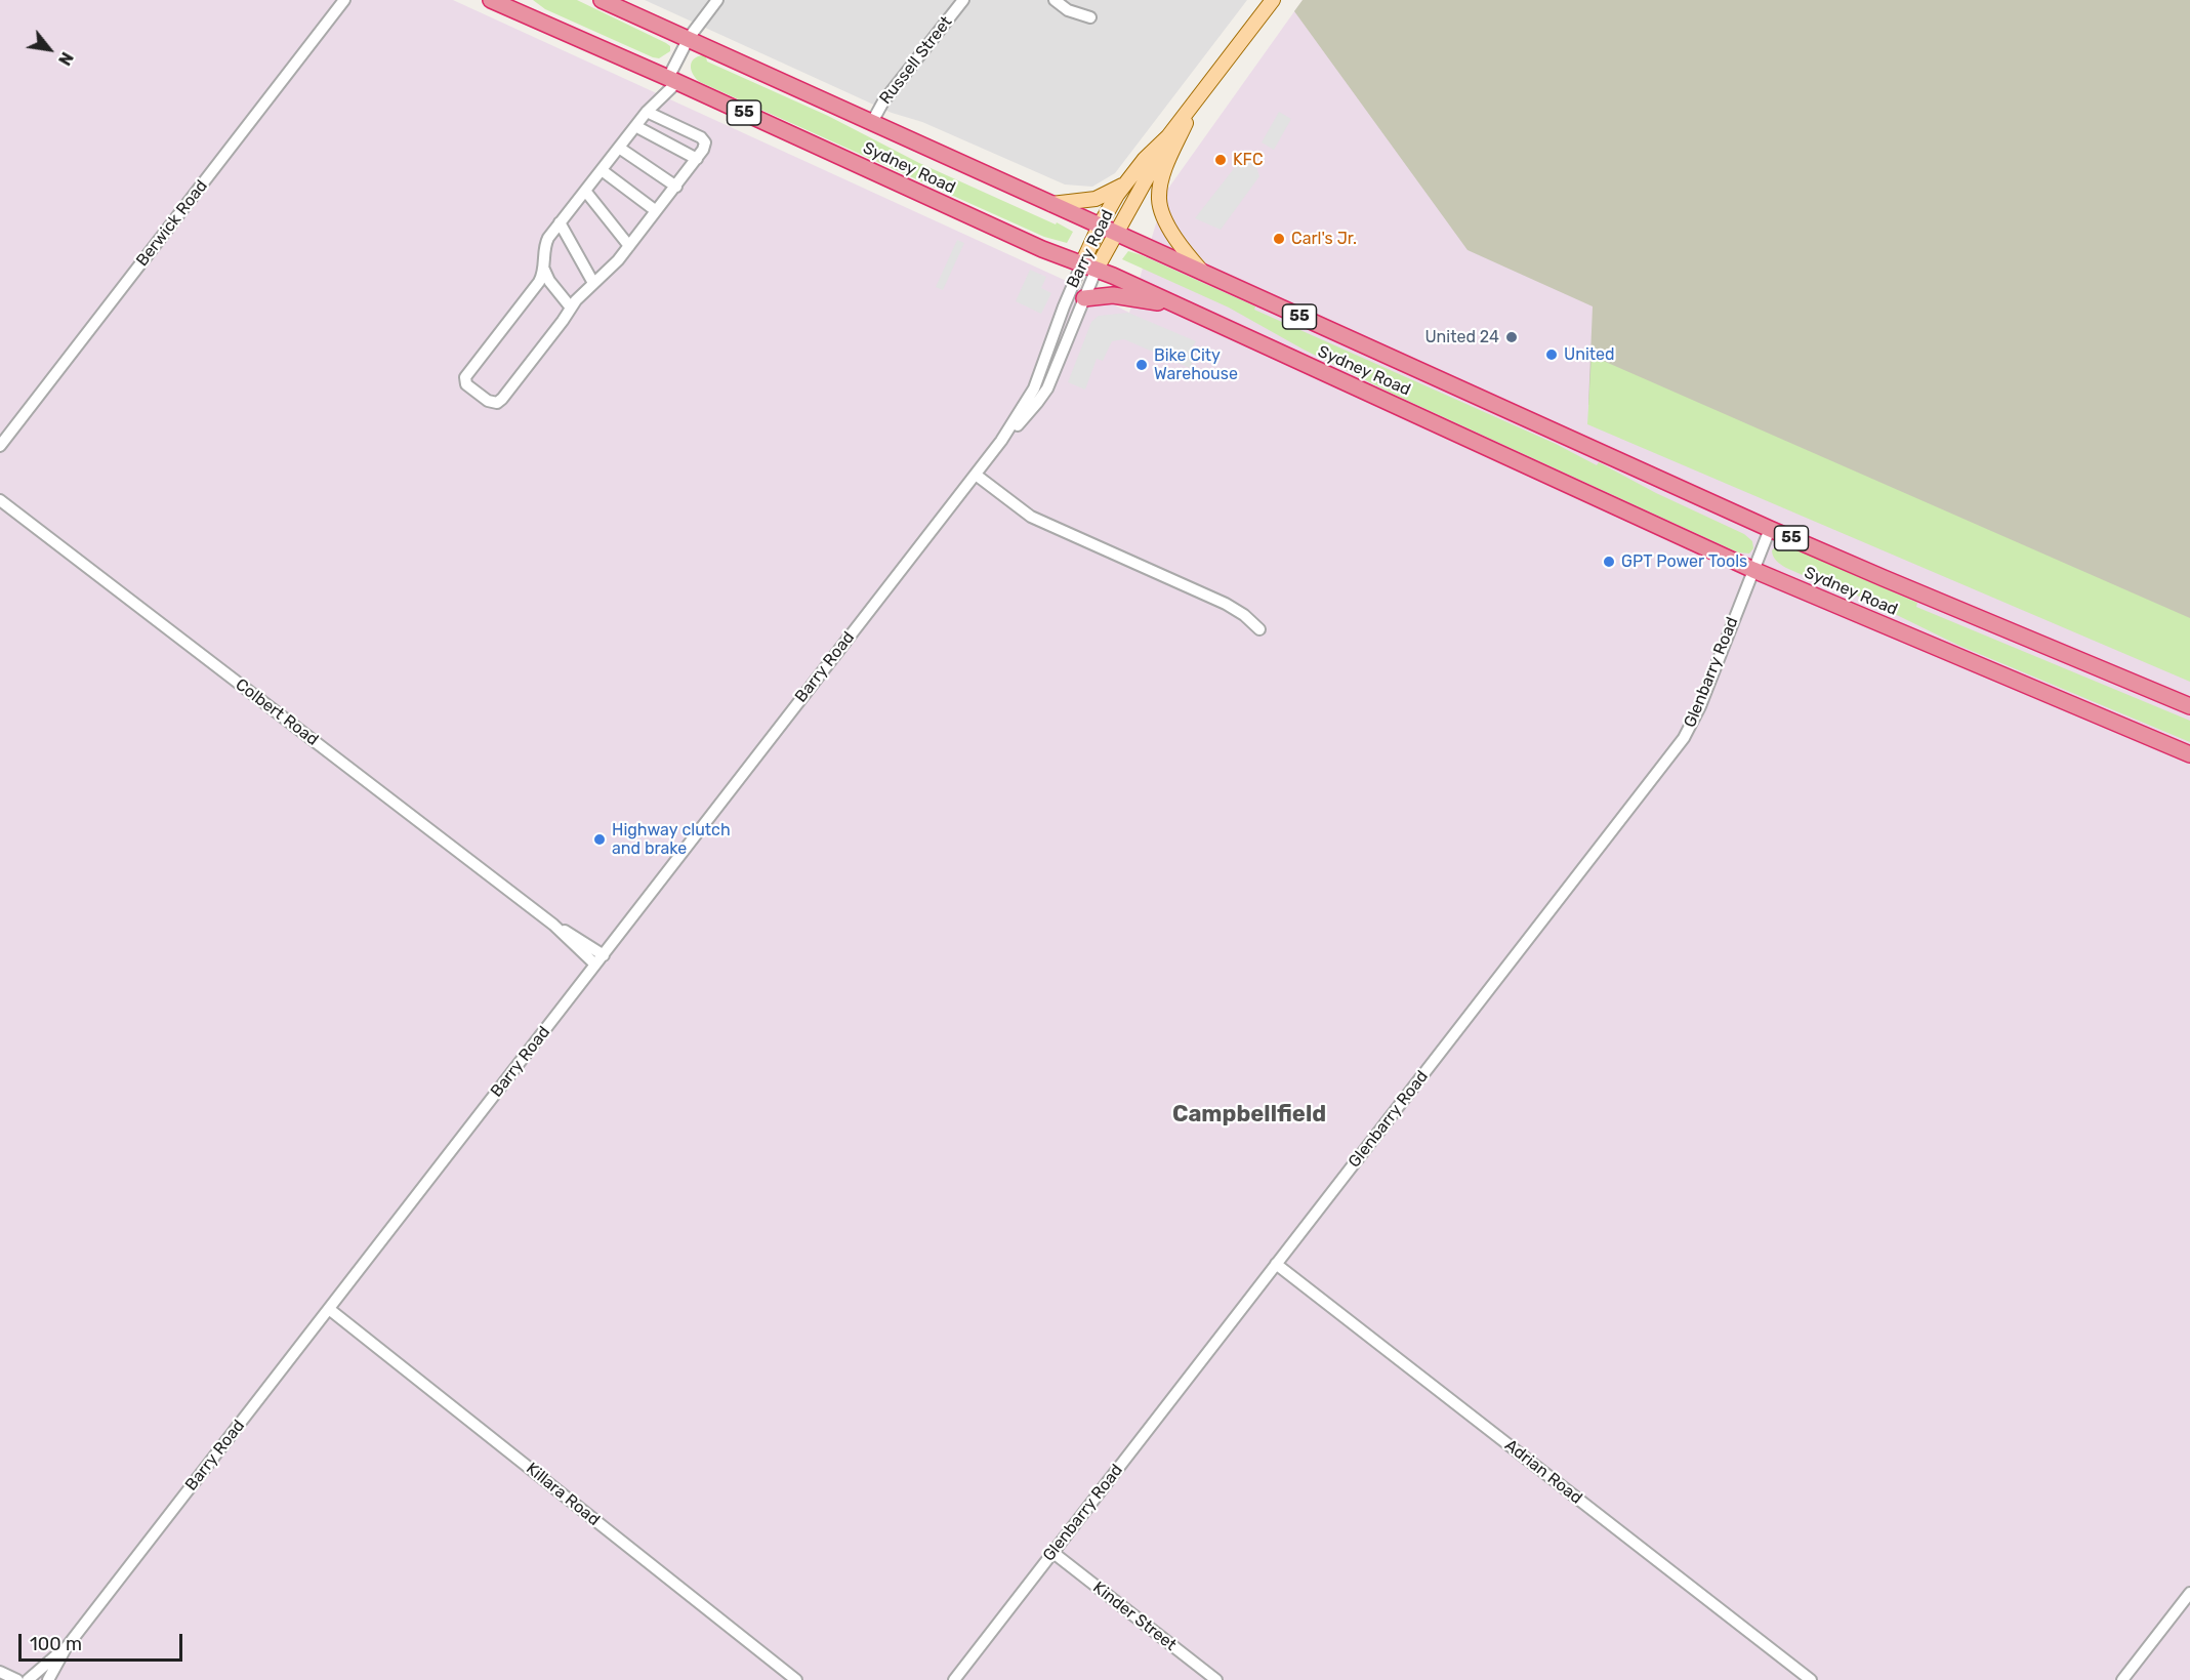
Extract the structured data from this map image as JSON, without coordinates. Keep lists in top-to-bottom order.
{
  "streets": {
    "highway": ["55", "Sydney Road"],
    "main road": ["Barry Road"],
    "street": [
      "Russell Street",
      "Berwick Road",
      "Glenbarry Road",
      "Colbert Road",
      "Adrian Road",
      "Killara Road",
      "Kinder Street"
    ]
  },
  "crossings": [
    ["Russell Street", "Sydney Road"],
    ["Sydney Road", "Barry Road"],
    ["Sydney Road", "Glenbarry Road"],
    ["Barry Road", "Colbert Road"],
    ["Barry Road", "Killara Road"],
    ["Glenbarry Road", "Adrian Road"],
    ["Glenbarry Road", "Kinder Street"]
  ],
  "districts": ["Campbellfield"],
  "places": [
    "KFC",
    "Carl's Jr.",
    "United 24",
    "United",
    "Bike City Warehouse",
    "GPT Power Tools",
    "Highway clutch and brake"
  ],
  "scale_bar": "100 m",
  "north": "bottom right"
}
